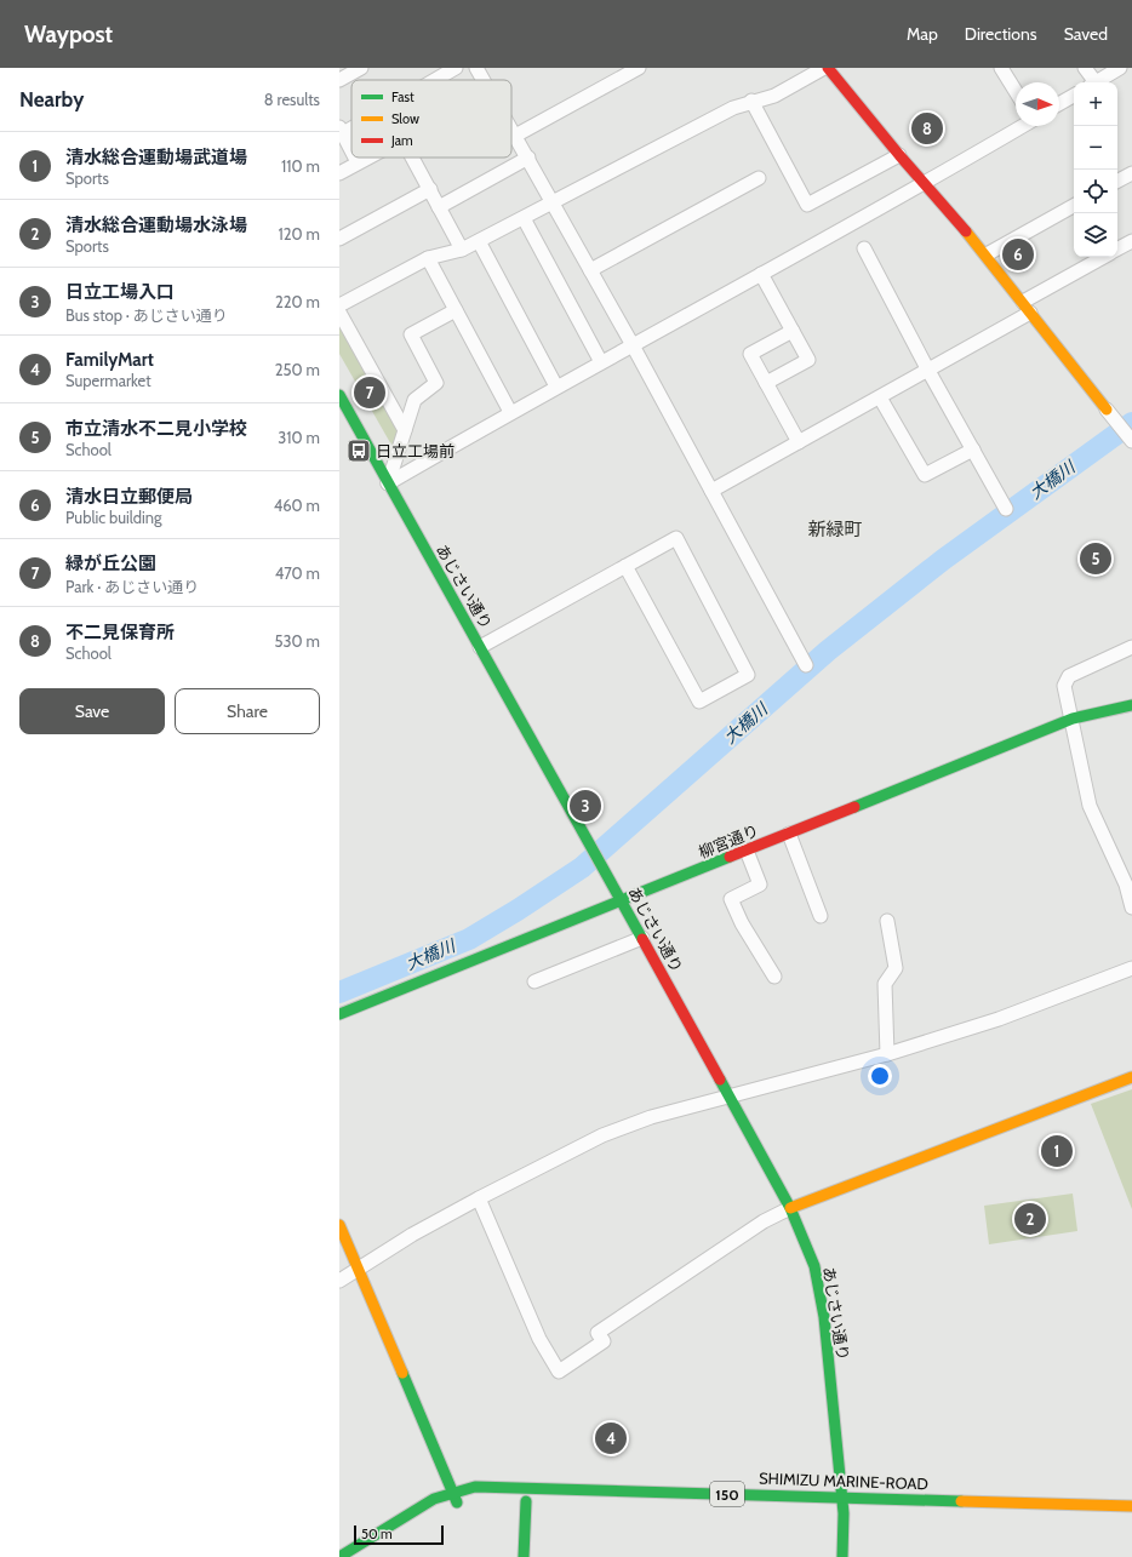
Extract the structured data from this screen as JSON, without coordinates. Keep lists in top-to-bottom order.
{
  "streets": {
    "main road": [
      "あじさい通り",
      "柳宮通り",
      "SHIMIZU MARINE-ROAD",
      "150"
    ]
  },
  "crossings": [
    ["あじさい通り", "柳宮通り"],
    ["あじさい通り", "SHIMIZU MARINE-ROAD"]
  ],
  "districts": ["新緑町"],
  "water": ["大橋川"],
  "places": {
    "bus stop": ["日立工場前"]
  },
  "legend": ["Fast", "Slow", "Jam"],
  "scale_bar": "50 m",
  "north": "right",
  "page": {
    "header": "Waypost",
    "nav": ["Map", "Directions", "Saved"],
    "heading": ["Nearby", "8 results"],
    "map_buttons": ["+", "−"],
    "pins": [
      "8",
      "6",
      "7",
      "5",
      "3",
      "1",
      "2",
      "4"
    ],
    "list": [
      {
        "mark": "1",
        "name": "清水総合運動場武道場",
        "note": "Sports",
        "value": "110 m"
      },
      {
        "mark": "2",
        "name": "清水総合運動場水泳場",
        "note": "Sports",
        "value": "120 m"
      },
      {
        "mark": "3",
        "name": "日立工場入口",
        "note": "Bus stop · あじさい通り",
        "value": "220 m"
      },
      {
        "mark": "4",
        "name": "FamilyMart",
        "note": "Supermarket",
        "value": "250 m"
      },
      {
        "mark": "5",
        "name": "市立清水不二見小学校",
        "note": "School",
        "value": "310 m"
      },
      {
        "mark": "6",
        "name": "清水日立郵便局",
        "note": "Public building",
        "value": "460 m"
      },
      {
        "mark": "7",
        "name": "緑が丘公園",
        "note": "Park · あじさい通り",
        "value": "470 m"
      },
      {
        "mark": "8",
        "name": "不二見保育所",
        "note": "School",
        "value": "530 m"
      }
    ],
    "buttons": ["Save", "Share"],
    "scale": "50 m"
  }
}
